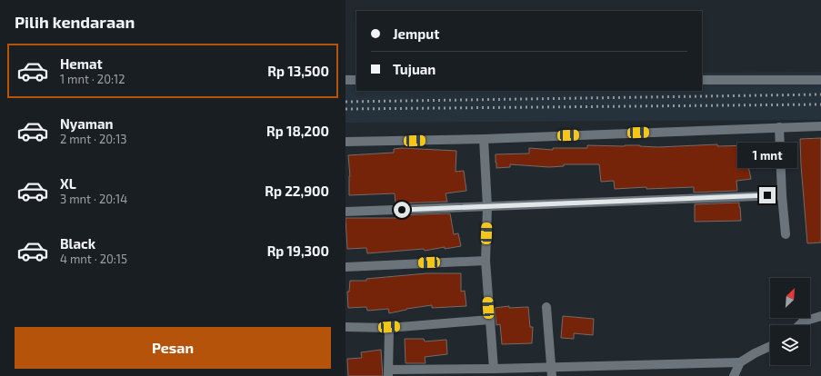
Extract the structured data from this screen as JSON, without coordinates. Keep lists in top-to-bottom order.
{
  "north": "top right",
  "page": {
    "heading": "Pilih kendaraan",
    "banner": ["Jemput", "Tujuan"],
    "list": [
      {
        "name": "Hemat",
        "note": "1 mnt · 20:12",
        "value": "Rp 13,500"
      },
      {
        "name": "Nyaman",
        "note": "2 mnt · 20:13",
        "value": "Rp 18,200"
      },
      {
        "name": "XL",
        "note": "3 mnt · 20:14",
        "value": "Rp 22,900"
      },
      {
        "name": "Black",
        "note": "4 mnt · 20:15",
        "value": "Rp 19,300"
      }
    ],
    "bubble": "1 mnt",
    "buttons": "Pesan"
  }
}
